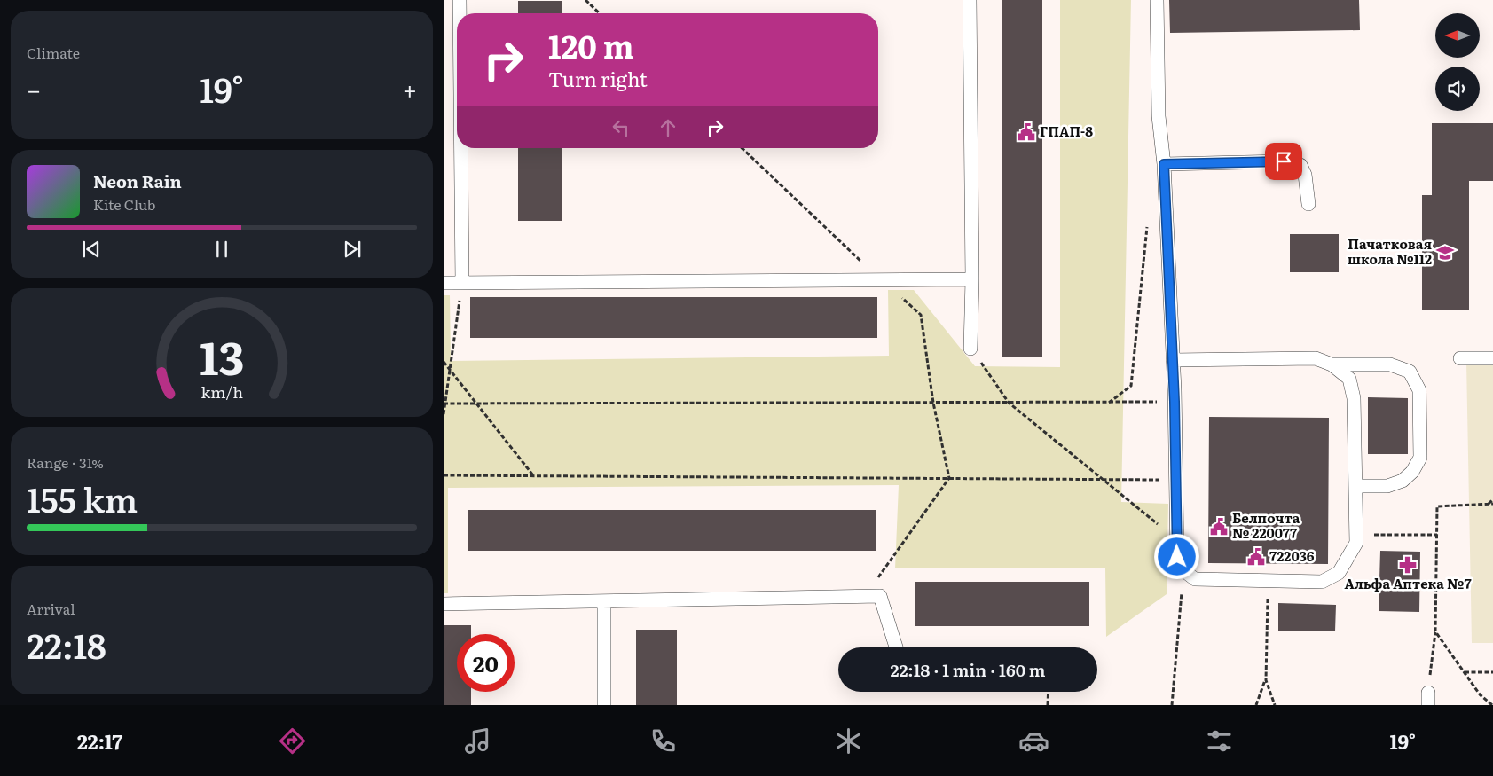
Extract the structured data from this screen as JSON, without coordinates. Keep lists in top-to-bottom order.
{
  "places": {
    "public building": ["ГПАП-8", "Белпочта № 220077", "722036"],
    "school or university": ["Пачатковая школа №112"],
    "pharmacy": ["Альфа Аптека №7"]
  },
  "north": "left",
  "page": {
    "tile": [
      "Climate",
      ["Range · 31%", "155 km"],
      ["Arrival", "22:18"]
    ],
    "turn": ["120 m", "Turn right"],
    "heat": ["−", "19°", "+"],
    "song": ["Neon Rain", "Kite Club"],
    "limit": "20",
    "trip": "22:18 · 1 min · 160 m",
    "tabs": ["22:17", "19°"],
    "gauge": ["13", "km/h"]
  }
}
